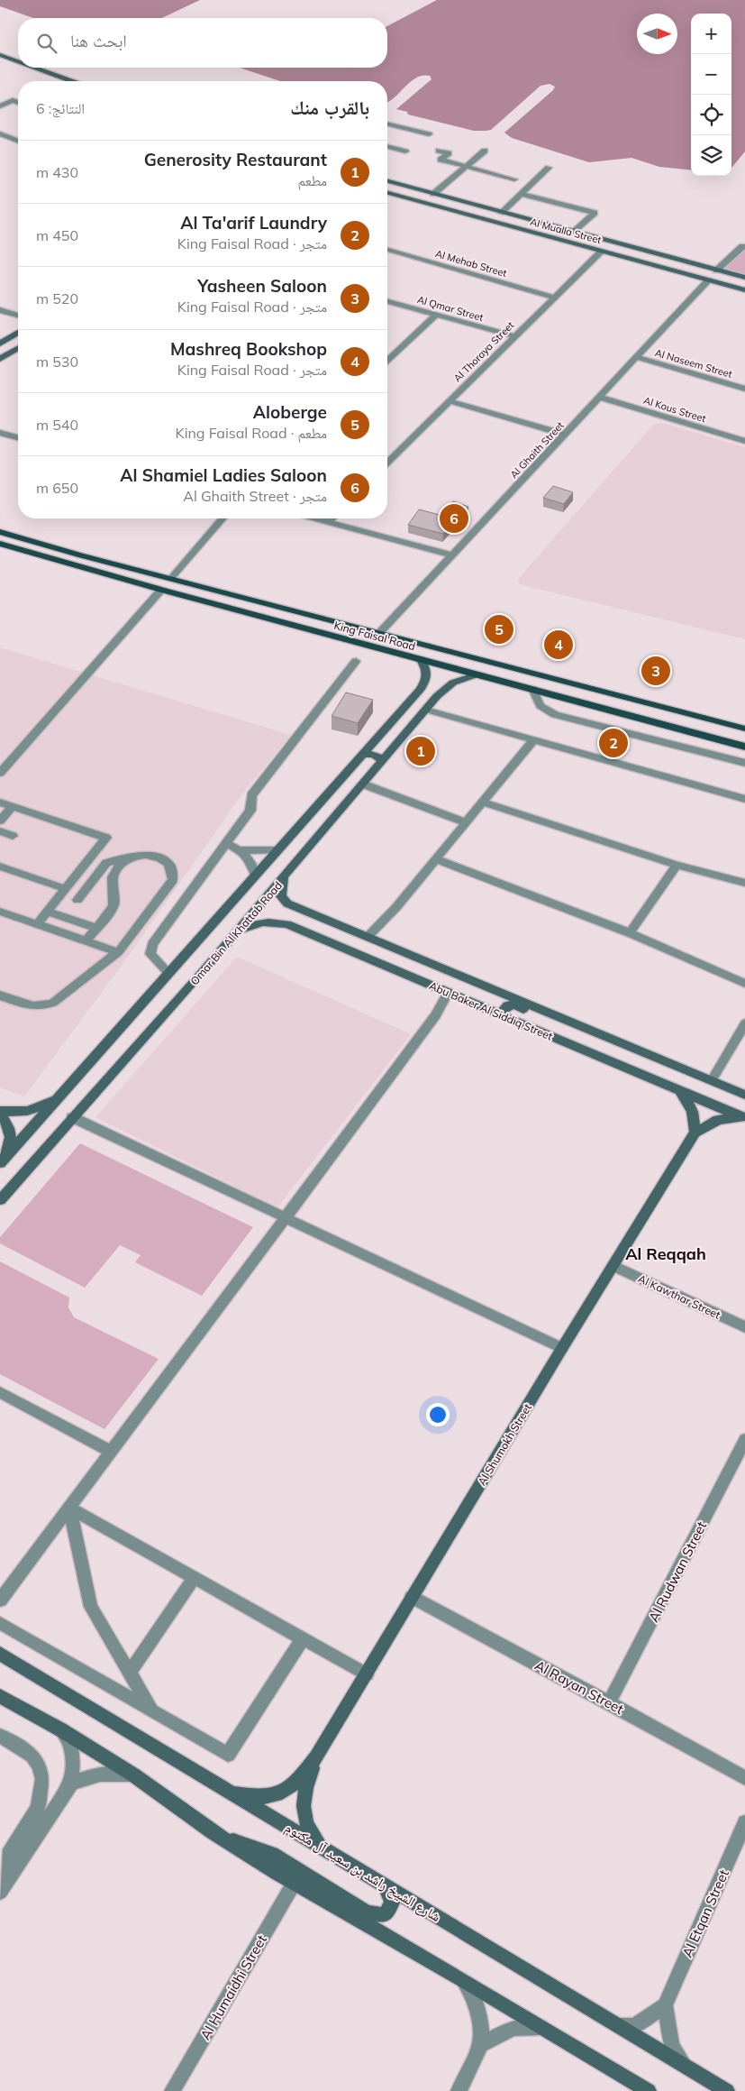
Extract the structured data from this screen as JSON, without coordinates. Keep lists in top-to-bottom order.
{
  "streets": {
    "main road": ["King Faisal Road"],
    "street": [
      "Al Mualla Street",
      "Al Mehab Street",
      "Al Qmar Street",
      "Al Thoraya Street",
      "Al Naseem Street",
      "Al Kous Street",
      "Al Ghaith Street",
      "Omar Bin Al Khattab Road",
      "Abu Baker Al Siddiq Street",
      "Al Kawthar Street",
      "Al Shumokh Street",
      "Al Rudwan Street",
      "Al Rayan Street",
      "شارع الشيخ راشد بن سعيد آل مكتوم",
      "Al Etqan Street",
      "Al Humaidhi Street"
    ]
  },
  "crossings": [
    ["Al Mualla Street", "Al Thoraya Street"],
    ["Al Mualla Street", "Al Ghaith Street"],
    ["Al Mehab Street", "Al Thoraya Street"],
    ["Al Qmar Street", "Al Thoraya Street"],
    ["Al Naseem Street", "Al Ghaith Street"],
    ["Al Kous Street", "Al Ghaith Street"],
    ["Al Ghaith Street", "King Faisal Road"],
    ["King Faisal Road", "Omar Bin Al Khattab Road"],
    ["Omar Bin Al Khattab Road", "Abu Baker Al Siddiq Street"],
    ["Abu Baker Al Siddiq Street", "Al Shumokh Street"],
    ["Al Kawthar Street", "Al Shumokh Street"],
    ["Al Shumokh Street", "Al Rayan Street"],
    ["Al Shumokh Street", "شارع الشيخ راشد بن سعيد آل مكتوم"],
    ["Al Rudwan Street", "Al Rayan Street"]
  ],
  "districts": ["Al Reqqah"],
  "north": "right",
  "page": {
    "map_buttons": ["+", "−"],
    "search": "ابحث هنا",
    "heading": ["بالقرب منك", "النتائج: 6"],
    "list": [
      {
        "mark": "1",
        "name": "Generosity Restaurant",
        "note": "مطعم",
        "value": "430 m"
      },
      {
        "mark": "2",
        "name": "Al Ta'arif Laundry",
        "note": "متجر · King Faisal Road",
        "value": "450 m"
      },
      {
        "mark": "3",
        "name": "Yasheen Saloon",
        "note": "متجر · King Faisal Road",
        "value": "520 m"
      },
      {
        "mark": "4",
        "name": "Mashreq Bookshop",
        "note": "متجر · King Faisal Road",
        "value": "530 m"
      },
      {
        "mark": "5",
        "name": "Aloberge",
        "note": "مطعم · King Faisal Road",
        "value": "540 m"
      },
      {
        "mark": "6",
        "name": "Al Shamiel Ladies Saloon",
        "note": "متجر · Al Ghaith Street",
        "value": "650 m"
      }
    ],
    "pins": [
      "6",
      "5",
      "4",
      "3",
      "2",
      "1"
    ]
  }
}
